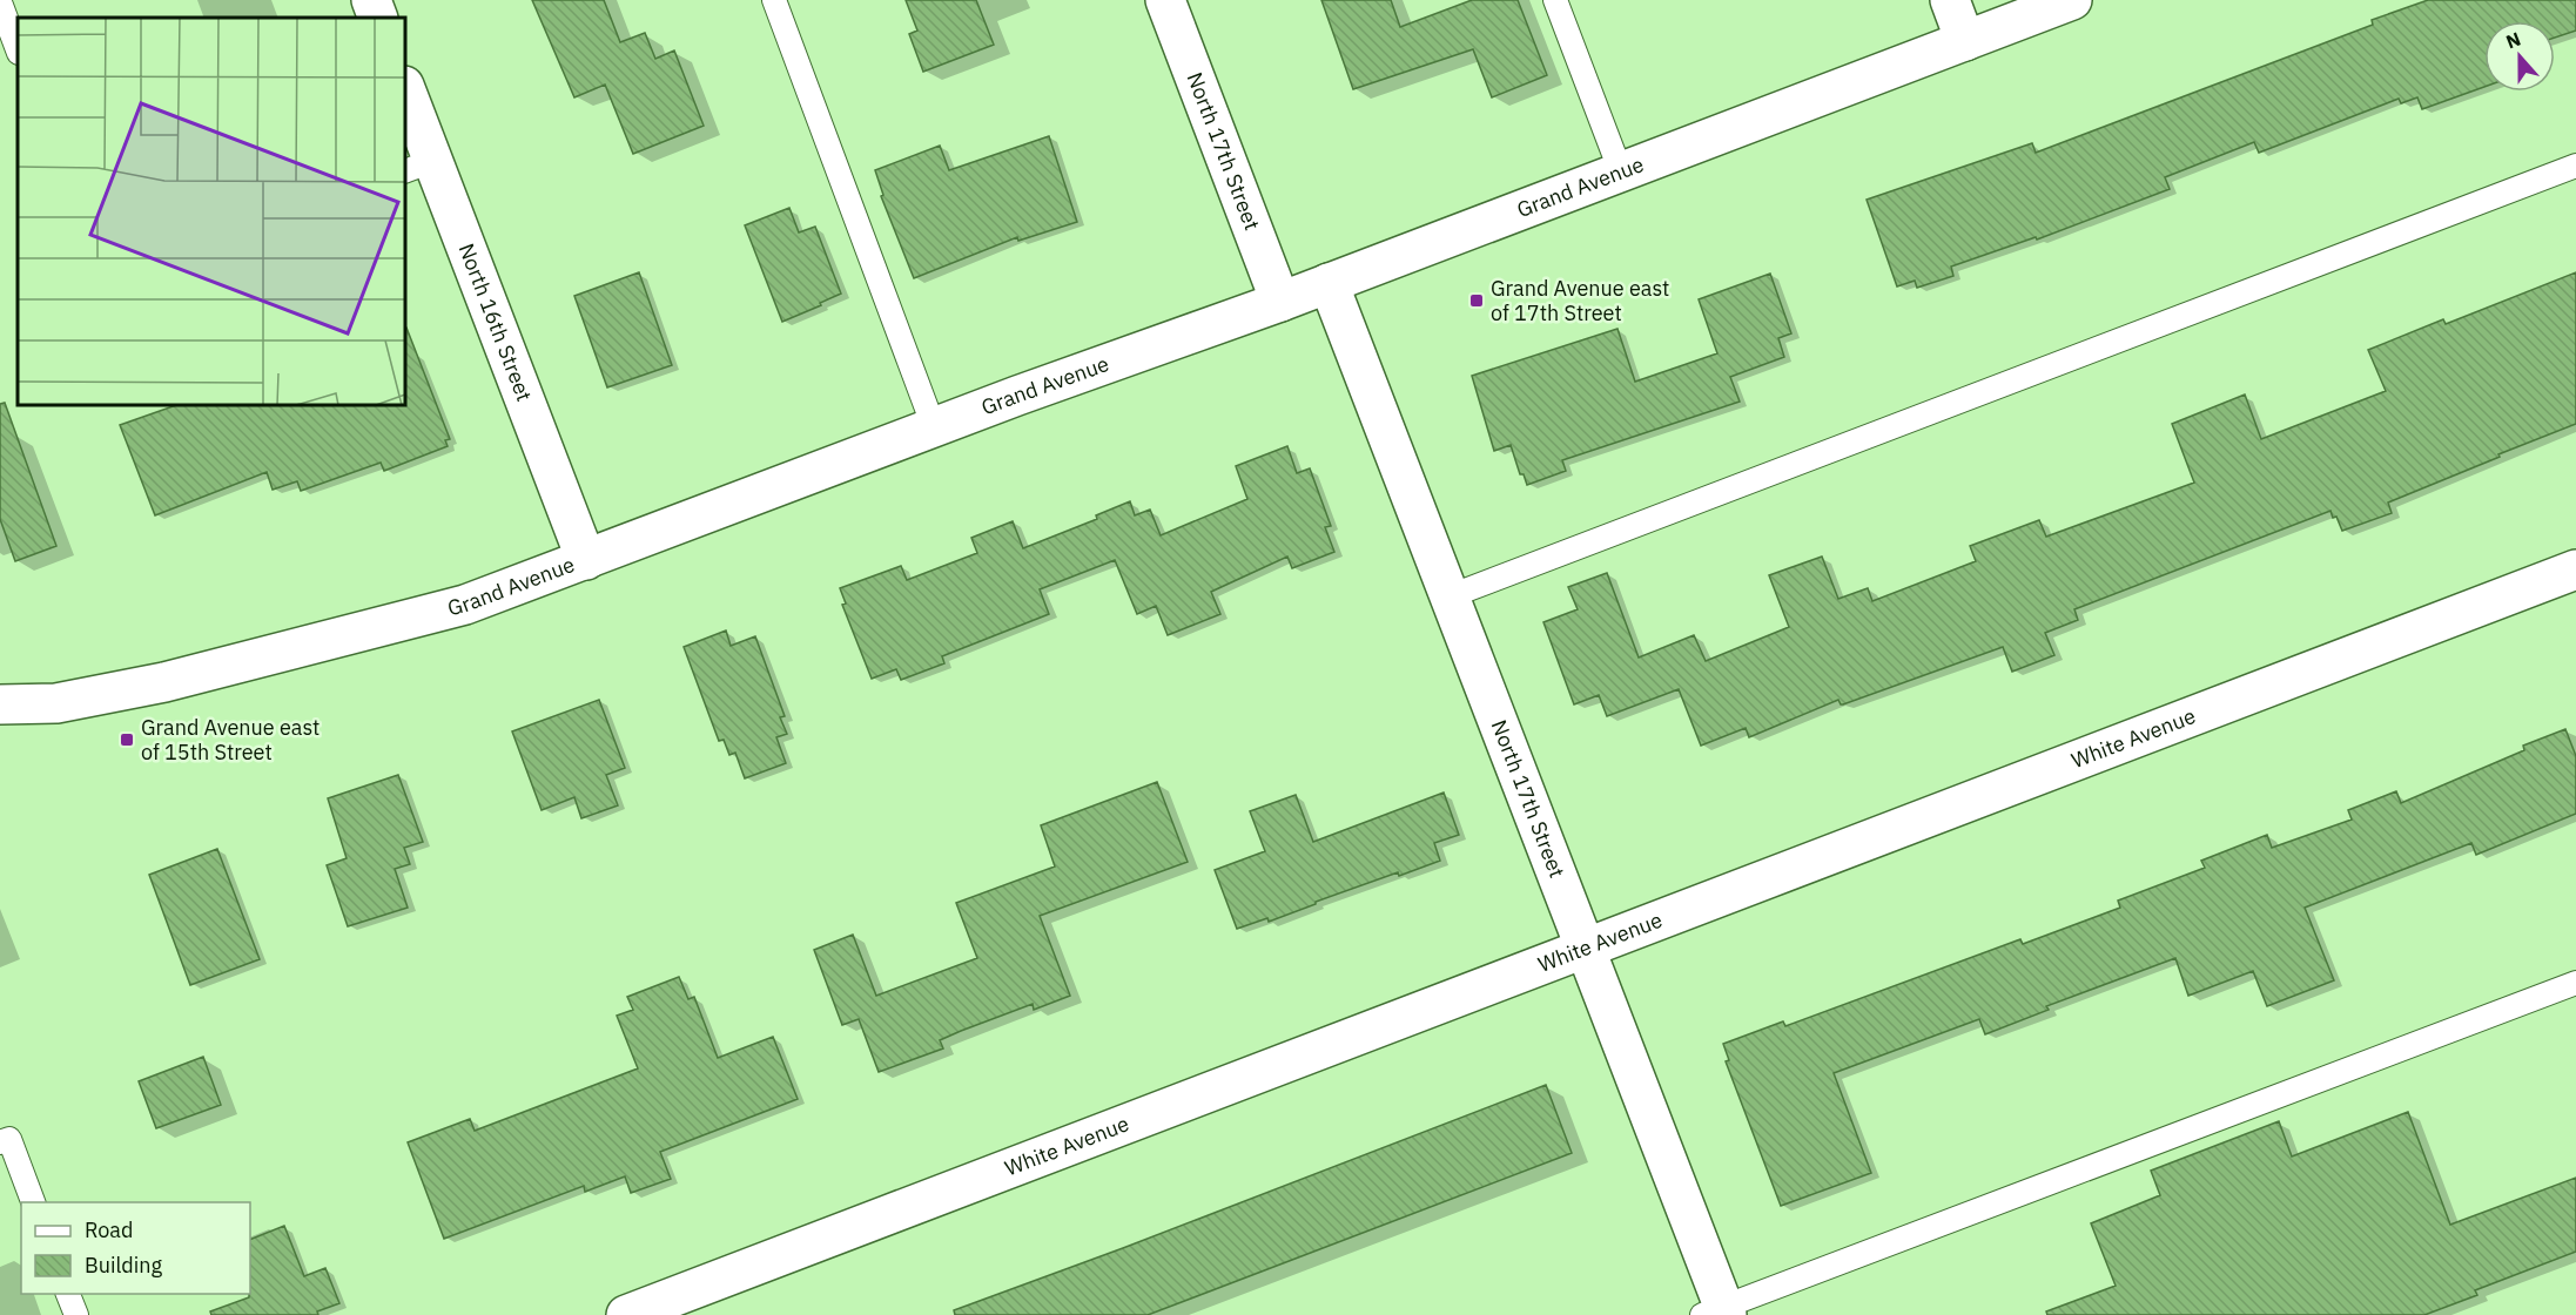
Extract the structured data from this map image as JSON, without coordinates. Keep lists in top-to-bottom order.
{
  "streets": {
    "street": [
      "North 17th Street",
      "Grand Avenue",
      "North 16th Street",
      "White Avenue"
    ]
  },
  "crossings": [
    ["North 17th Street", "Grand Avenue"],
    ["North 17th Street", "White Avenue"],
    ["Grand Avenue", "North 16th Street"]
  ],
  "places": {
    "transit": ["Grand Avenue east of 17th Street", "Grand Avenue east of 15th Street"]
  },
  "legend": ["Road", "Building"],
  "north": "top"
}
